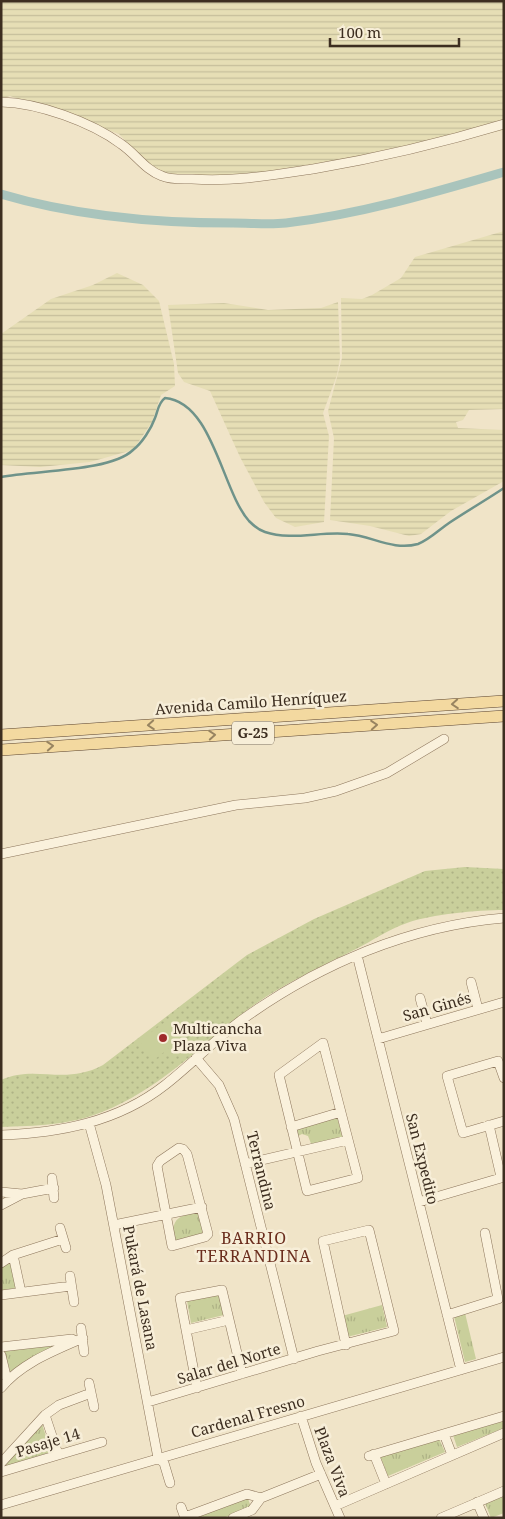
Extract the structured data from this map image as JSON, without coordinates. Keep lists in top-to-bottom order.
{
  "streets": {
    "main road": ["Avenida Camilo Henríquez", "G-25"],
    "street": [
      "San Ginés",
      "San Expedito",
      "Terrandina",
      "Pukará de Lasana",
      "Salar del Norte",
      "Cardenal Fresno",
      "Pasaje 14",
      "Plaza Viva"
    ]
  },
  "crossings": [
    ["San Ginés", "San Expedito"],
    ["San Expedito", "Cardenal Fresno"],
    ["Terrandina", "Salar del Norte"],
    ["Pukará de Lasana", "Salar del Norte"],
    ["Pukará de Lasana", "Cardenal Fresno"],
    ["Cardenal Fresno", "Plaza Viva"]
  ],
  "districts": ["BARRIO TERRANDINA"],
  "places": ["Multicancha Plaza Viva"],
  "scale_bar": "100 m"
}
